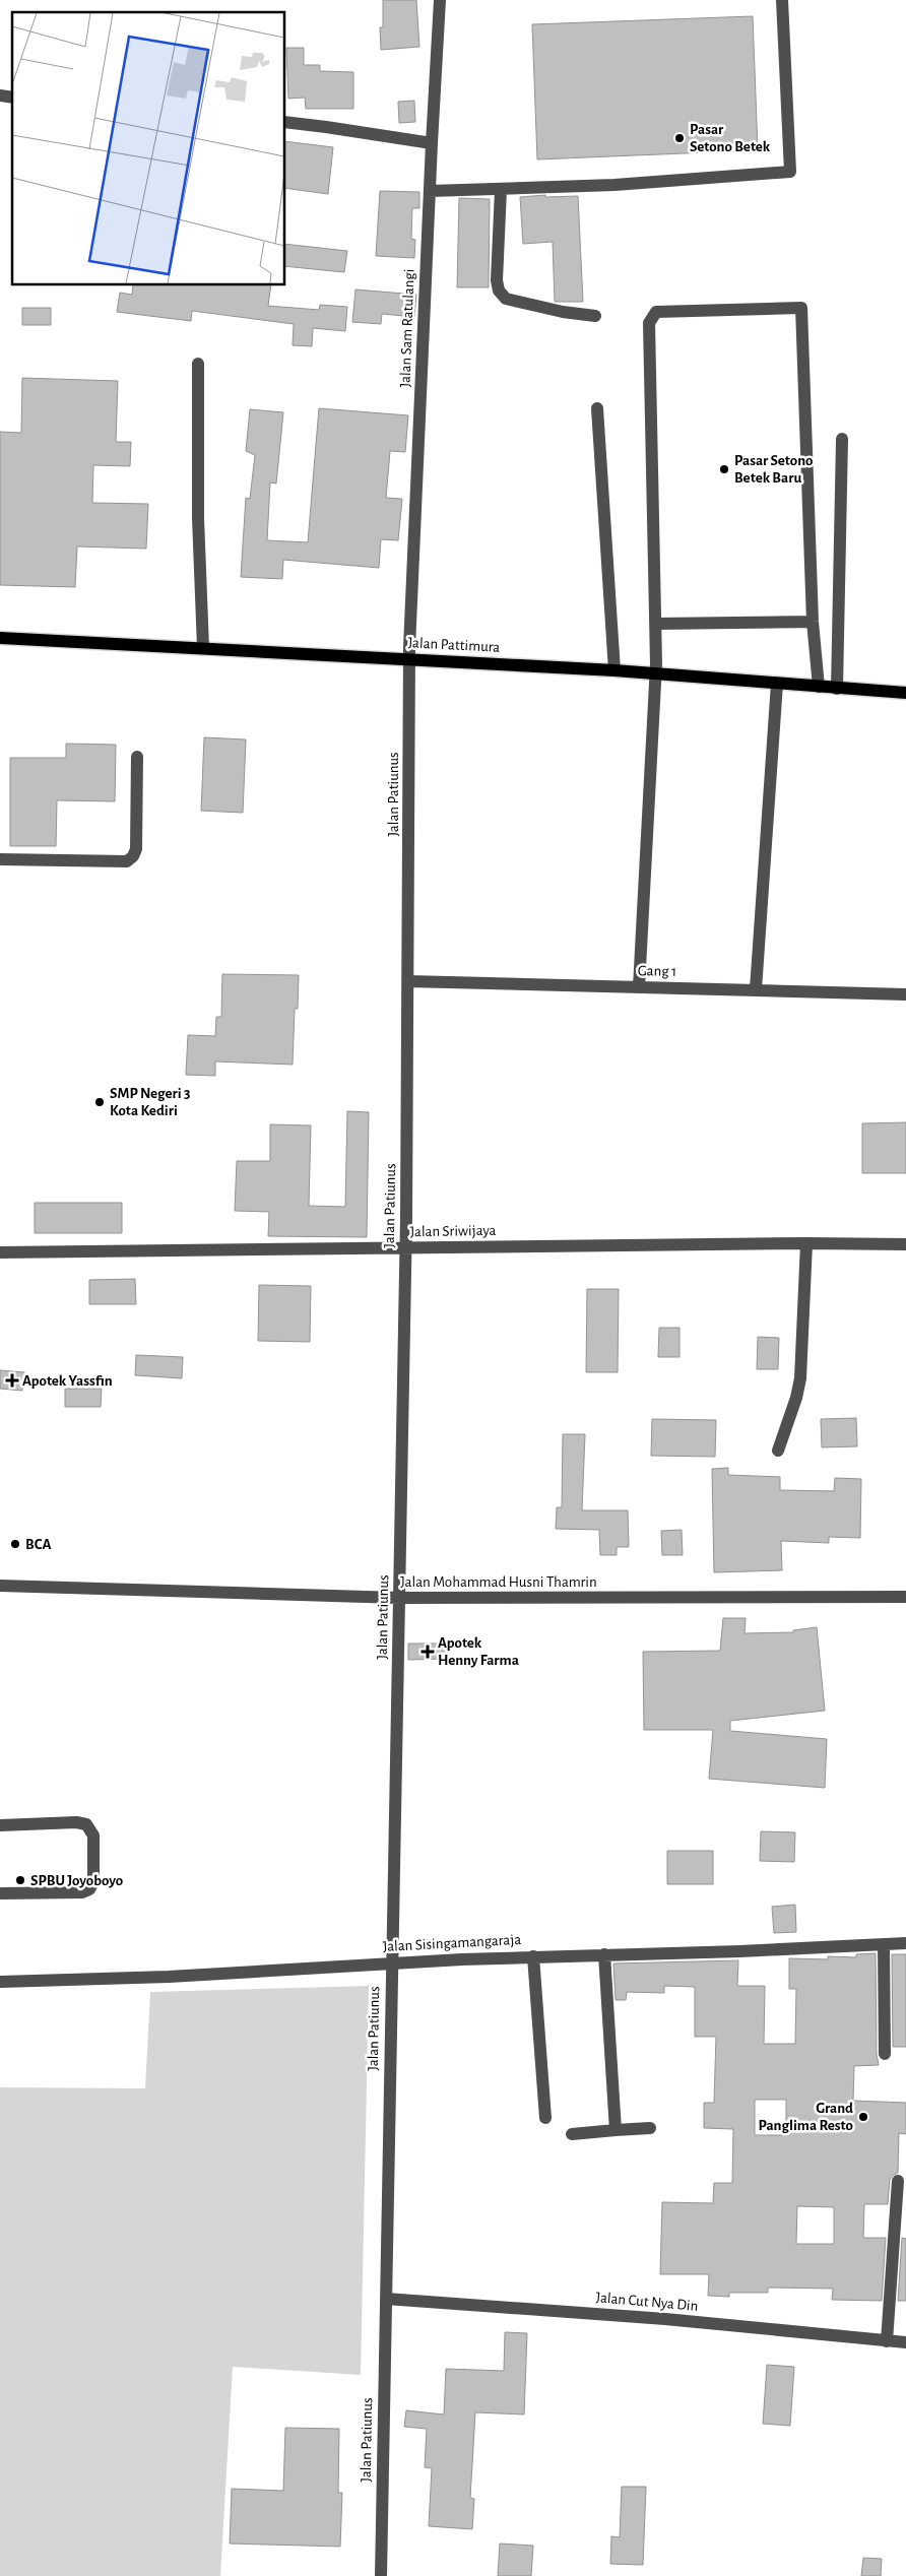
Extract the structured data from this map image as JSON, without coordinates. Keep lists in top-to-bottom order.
{
  "streets": {
    "main road": ["Jalan Pattimura"],
    "street": [
      "Jalan Sam Ratulangi",
      "Jalan Patiunus",
      "Gang 1",
      "Jalan Sriwijaya",
      "Jalan Mohammad Husni Thamrin",
      "Jalan Sisingamangaraja",
      "Jalan Cut Nya Din"
    ]
  },
  "crossings": [
    ["Jalan Sam Ratulangi", "Jalan Pattimura"],
    ["Jalan Sam Ratulangi", "Jalan Patiunus"],
    ["Jalan Pattimura", "Jalan Patiunus"],
    ["Jalan Patiunus", "Gang 1"],
    ["Jalan Patiunus", "Jalan Sriwijaya"],
    ["Jalan Patiunus", "Jalan Mohammad Husni Thamrin"],
    ["Jalan Patiunus", "Jalan Sisingamangaraja"],
    ["Jalan Patiunus", "Jalan Cut Nya Din"]
  ],
  "places": {
    "other": [
      "Pasar Setono Betek",
      "Pasar Setono Betek Baru",
      "SMP Negeri 3 Kota Kediri",
      "BCA",
      "SPBU Joyoboyo",
      "Grand Panglima Resto"
    ],
    "health": ["Apotek Yassfin", "Apotek Henny Farma"]
  }
}
